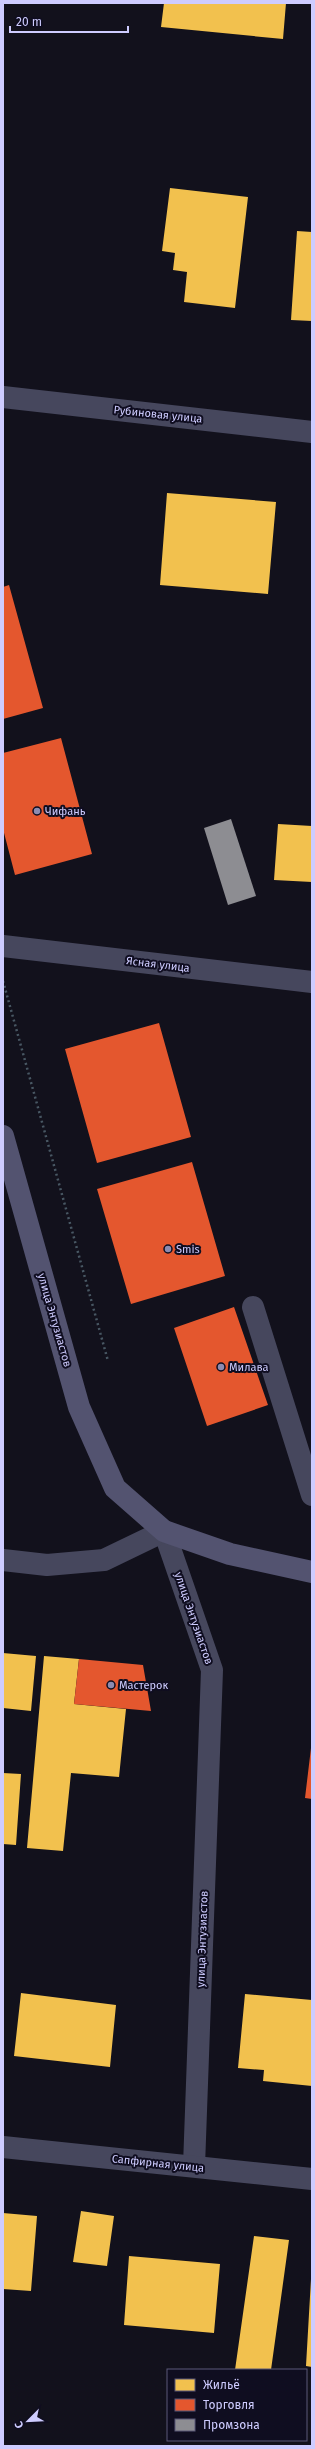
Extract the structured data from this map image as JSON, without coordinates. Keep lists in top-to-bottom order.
{
  "streets": {
    "street": [
      "Рубиновая улица",
      "Ясная улица",
      "улица Энтузиастов",
      "Сапфирная улица"
    ]
  },
  "crossings": [
    ["улица Энтузиастов", "Сапфирная улица"]
  ],
  "places": [
    "Чифань",
    "Smis",
    "Милава",
    "Мастерок"
  ],
  "legend": ["Жильё", "Торговля", "Промзона"],
  "scale_bar": "20 m",
  "north": "bottom left"
}
